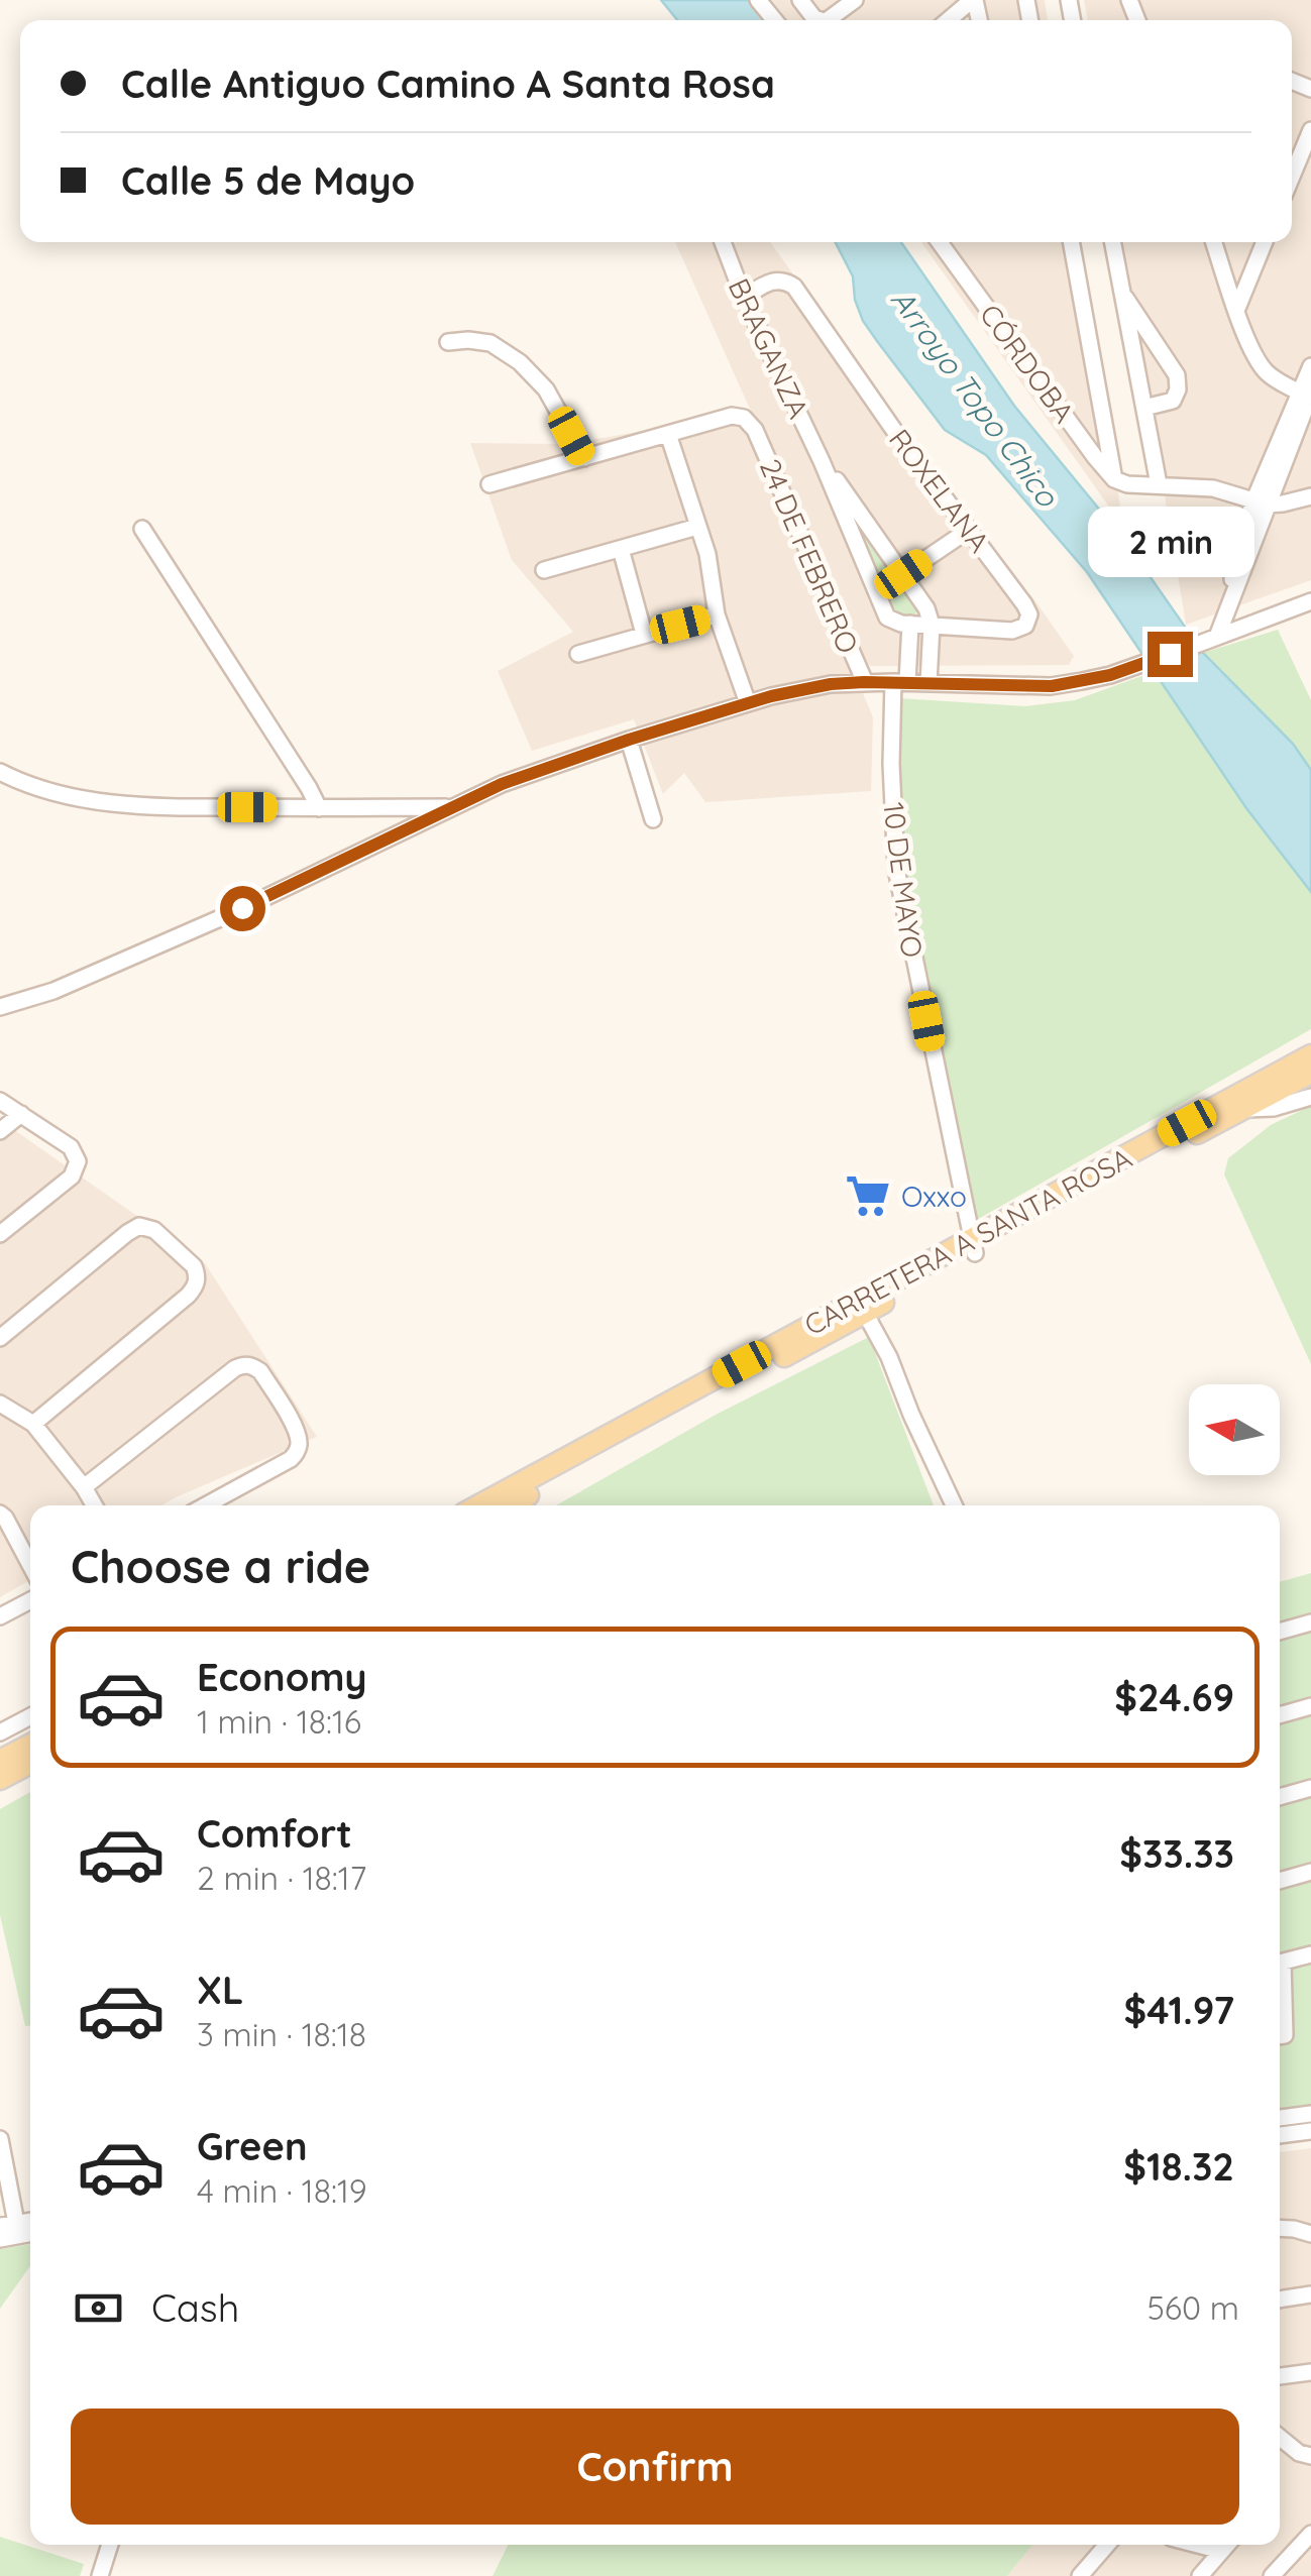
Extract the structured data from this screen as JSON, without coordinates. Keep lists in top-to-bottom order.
{
  "streets": {
    "main road": ["CARRETERA A SANTA ROSA"],
    "street": [
      "BRAGANZA",
      "CÓRDOBA",
      "ROXELANA",
      "24 DE FEBRERO",
      "10 DE MAYO"
    ]
  },
  "crossings": [
    ["BRAGANZA", "ROXELANA"],
    ["ROXELANA", "10 DE MAYO"],
    ["10 DE MAYO", "CARRETERA A SANTA ROSA"]
  ],
  "water": ["Arroyo Topo Chico"],
  "places": {
    "supermarket": ["Oxxo"]
  },
  "north": "left",
  "page": {
    "banner": ["Calle Antiguo Camino A Santa Rosa", "Calle 5 de Mayo"],
    "bubble": "2 min",
    "heading": "Choose a ride",
    "list": [
      {
        "name": "Economy",
        "note": "1 min · 18:16",
        "value": "$24.69"
      },
      {
        "name": "Comfort",
        "note": "2 min · 18:17",
        "value": "$33.33"
      },
      {
        "name": "XL",
        "note": "3 min · 18:18",
        "value": "$41.97"
      },
      {
        "name": "Green",
        "note": "4 min · 18:19",
        "value": "$18.32"
      }
    ],
    "pay": ["Cash", "560 m"],
    "buttons": "Confirm"
  }
}
